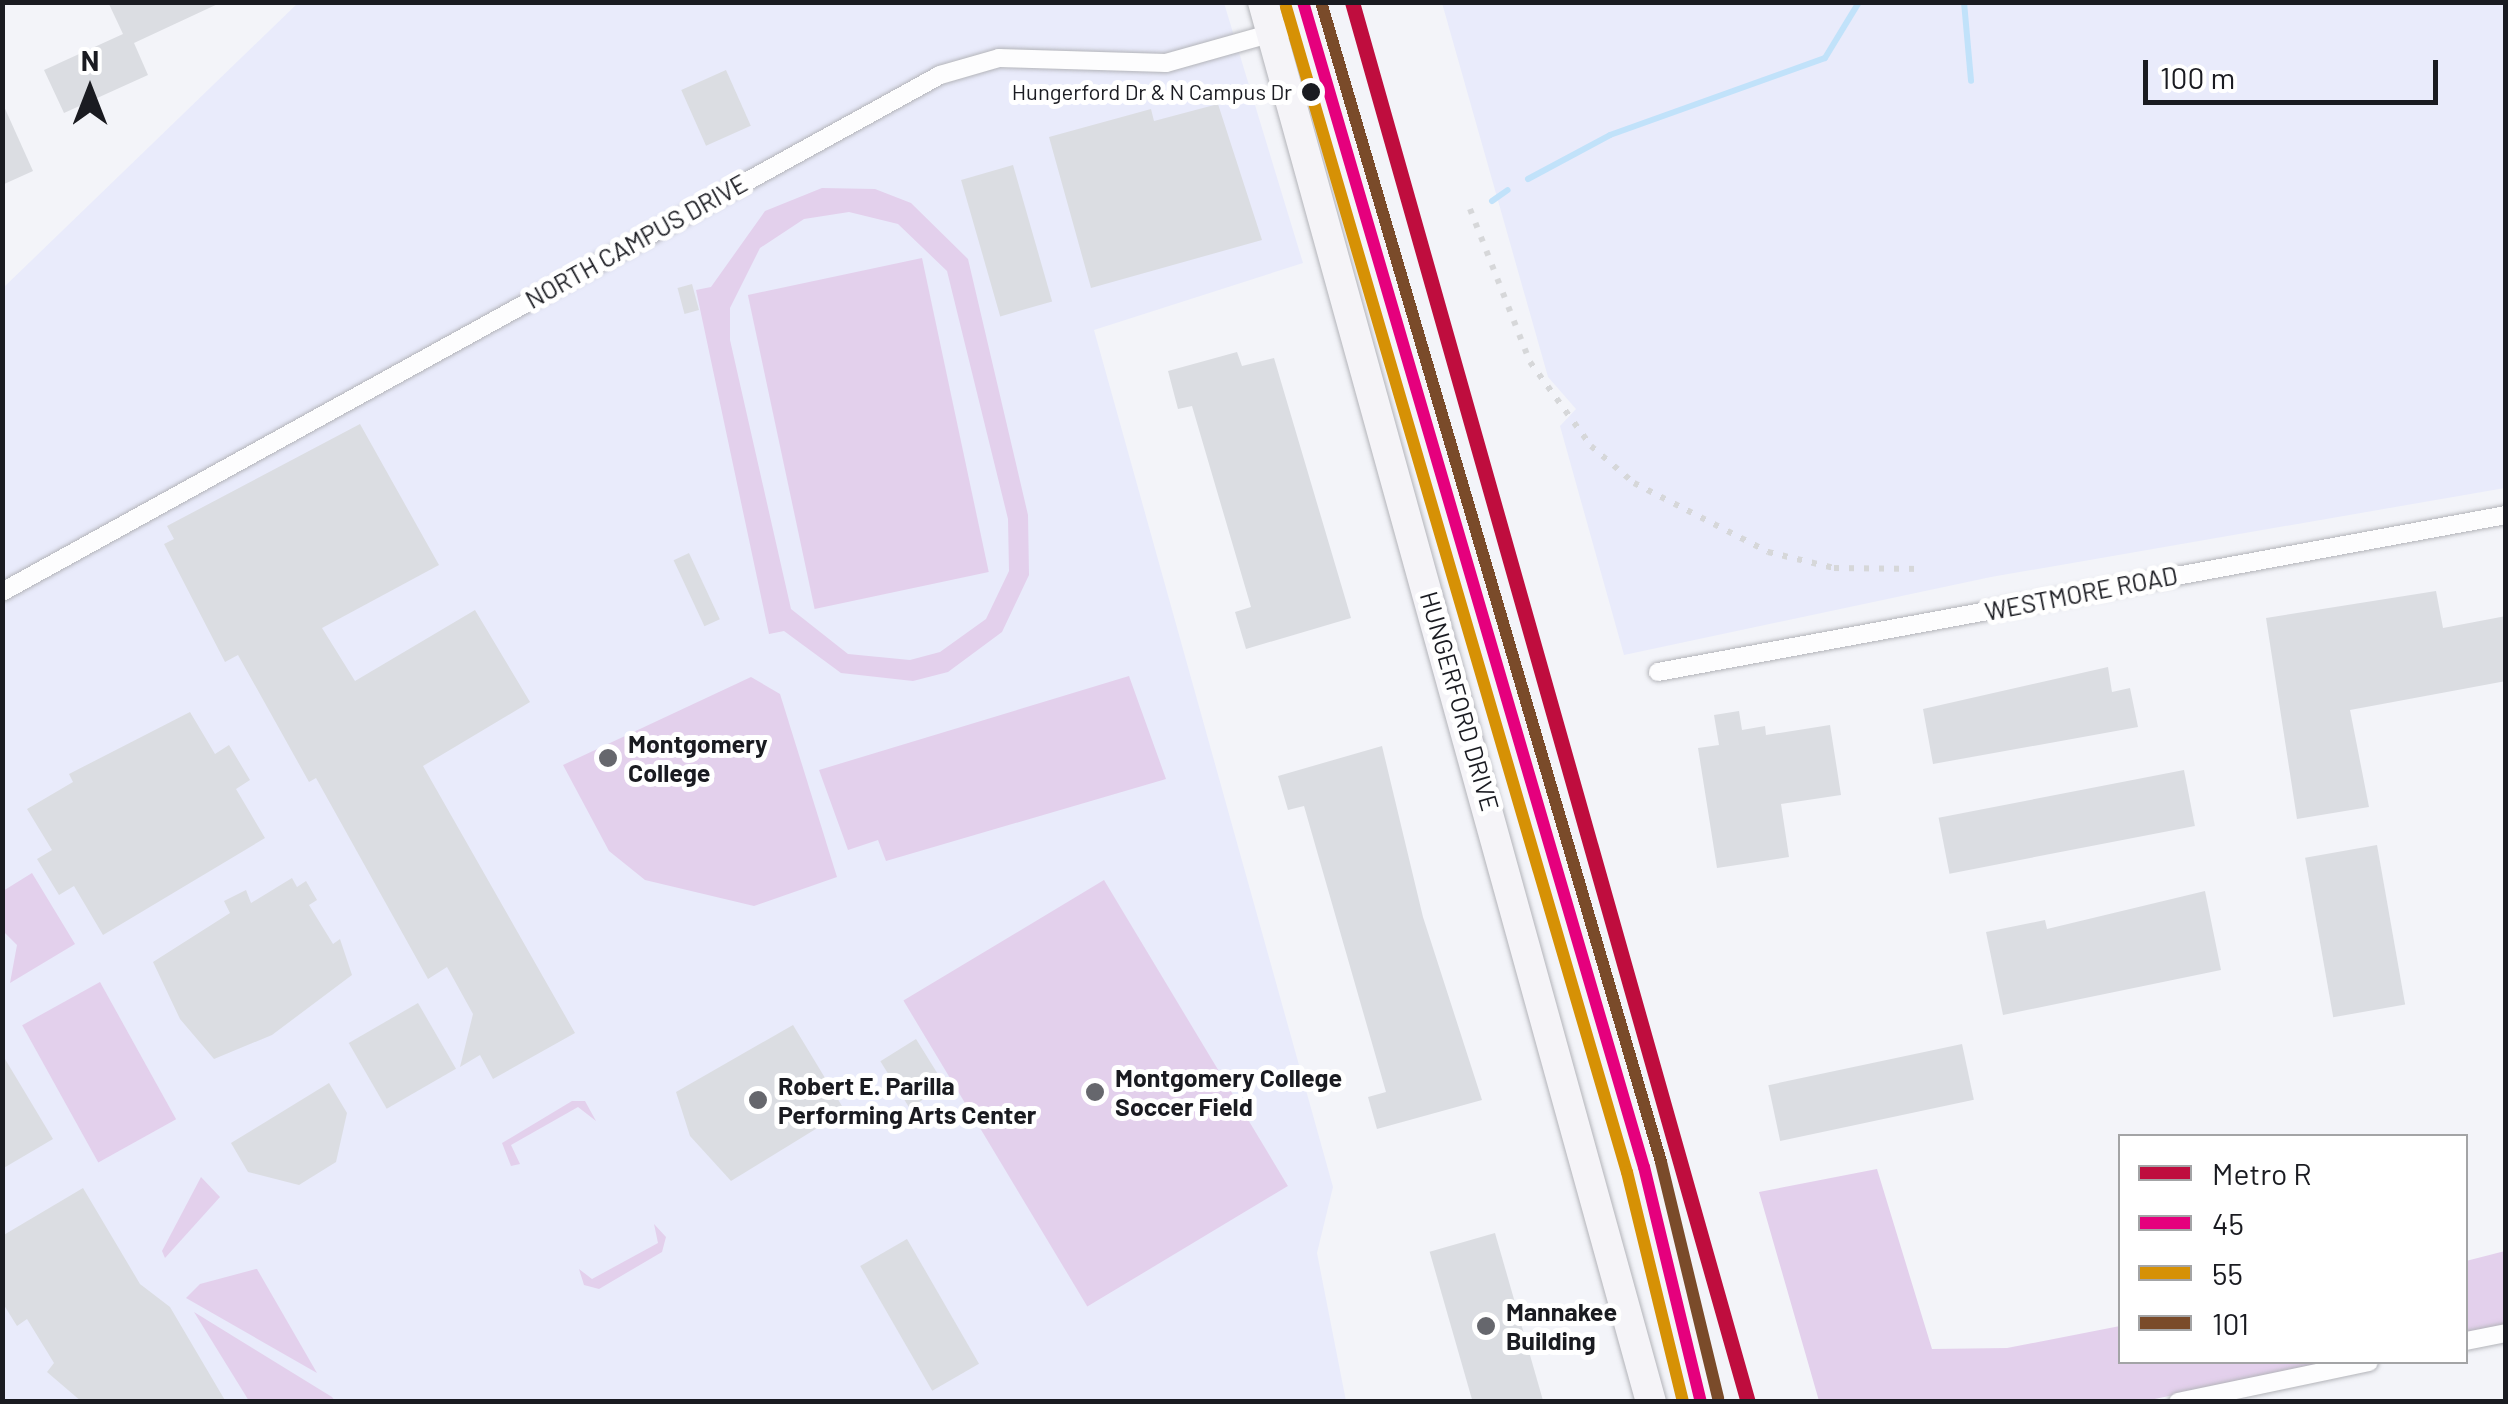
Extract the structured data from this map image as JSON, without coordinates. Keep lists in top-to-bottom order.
{
  "streets": {
    "main road": ["HUNGERFORD DRIVE"],
    "street": ["NORTH CAMPUS DRIVE", "WESTMORE ROAD"]
  },
  "crossings": [
    ["NORTH CAMPUS DRIVE", "HUNGERFORD DRIVE"]
  ],
  "places": [
    "Hungerford Dr & N Campus Dr",
    "Montgomery College",
    "Montgomery College Soccer Field",
    "Robert E. Parilla Performing Arts Center",
    "Mannakee Building"
  ],
  "lines": [
    "metro line R",
    "transit line 45",
    "transit line 101",
    "transit line 55"
  ],
  "legend": [
    "Metro R",
    "45",
    "55",
    "101"
  ],
  "scale_bar": "100 m",
  "north": "top"
}
